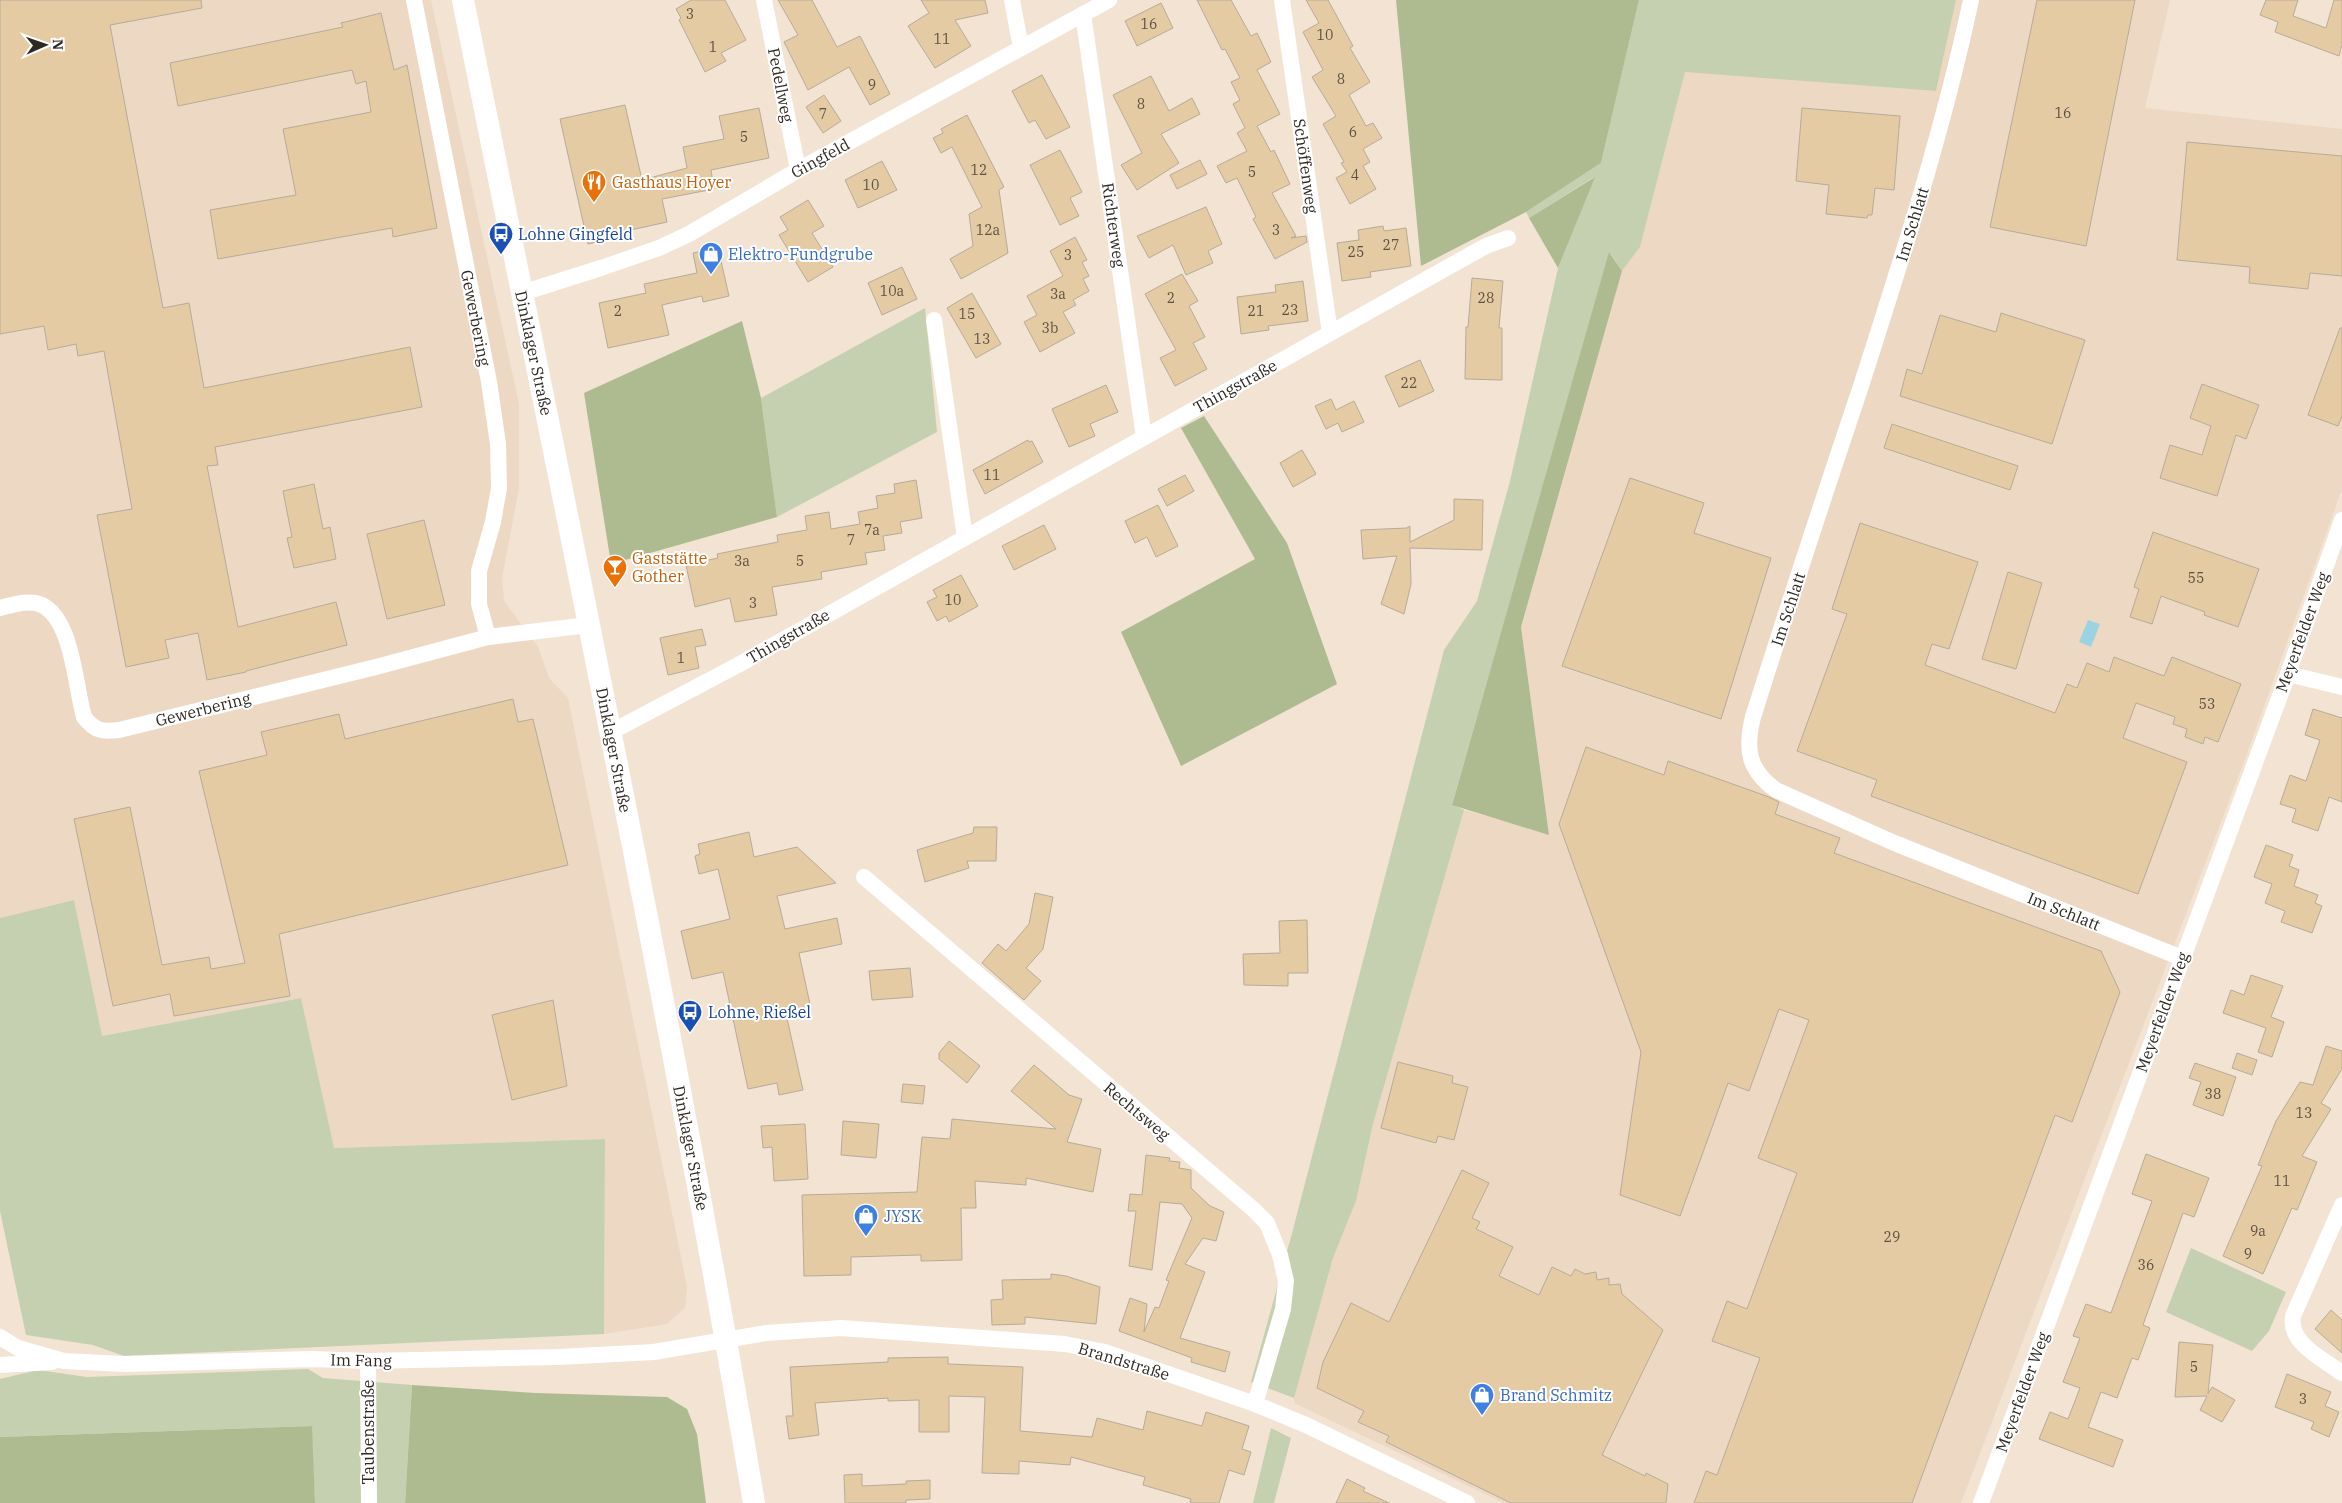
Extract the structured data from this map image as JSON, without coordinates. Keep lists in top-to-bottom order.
{
  "streets": {
    "main road": ["Dinklager Straße"],
    "street": [
      "Pedellweg",
      "Gingfeld",
      "Schöffenweg",
      "Im Schlatt",
      "Richterweg",
      "Gewerbering",
      "Thingstraße",
      "Meyerfelder Weg",
      "Rechtsweg",
      "Im Fang",
      "Brandstraße",
      "Taubenstraße"
    ]
  },
  "crossings": [
    ["Pedellweg", "Gingfeld"],
    ["Gingfeld", "Richterweg"],
    ["Gingfeld", "Dinklager Straße"],
    ["Schöffenweg", "Thingstraße"],
    ["Im Schlatt", "Meyerfelder Weg"],
    ["Richterweg", "Thingstraße"],
    ["Gewerbering", "Dinklager Straße"],
    ["Dinklager Straße", "Thingstraße"],
    ["Dinklager Straße", "Im Fang"],
    ["Dinklager Straße", "Brandstraße"],
    ["Rechtsweg", "Brandstraße"],
    ["Im Fang", "Brandstraße"],
    ["Im Fang", "Taubenstraße"]
  ],
  "places": {
    "restaurant": ["Gasthaus Hoyer"],
    "bus stop": ["Lohne Gingfeld", "Lohne, Rießel"],
    "shop": ["Elektro-Fundgrube", "JYSK", "Brand Schmitz"],
    "bar": ["Gaststätte Gother"]
  },
  "house_numbers": [
    "3",
    "16",
    "10",
    "11",
    "1",
    "8",
    "9",
    "8",
    "16",
    "7",
    "6",
    "5",
    "12",
    "5",
    "4",
    "10",
    "12a",
    "3",
    "27",
    "25",
    "3",
    "10a",
    "3a",
    "2",
    "28",
    "23",
    "2",
    "21",
    "15",
    "3b",
    "13",
    "22",
    "11",
    "7a",
    "7",
    "3a",
    "5",
    "55",
    "10",
    "3",
    "1",
    "53",
    "38",
    "13",
    "11",
    "9a",
    "29",
    "9",
    "36",
    "5",
    "3"
  ],
  "north": "right"
}
